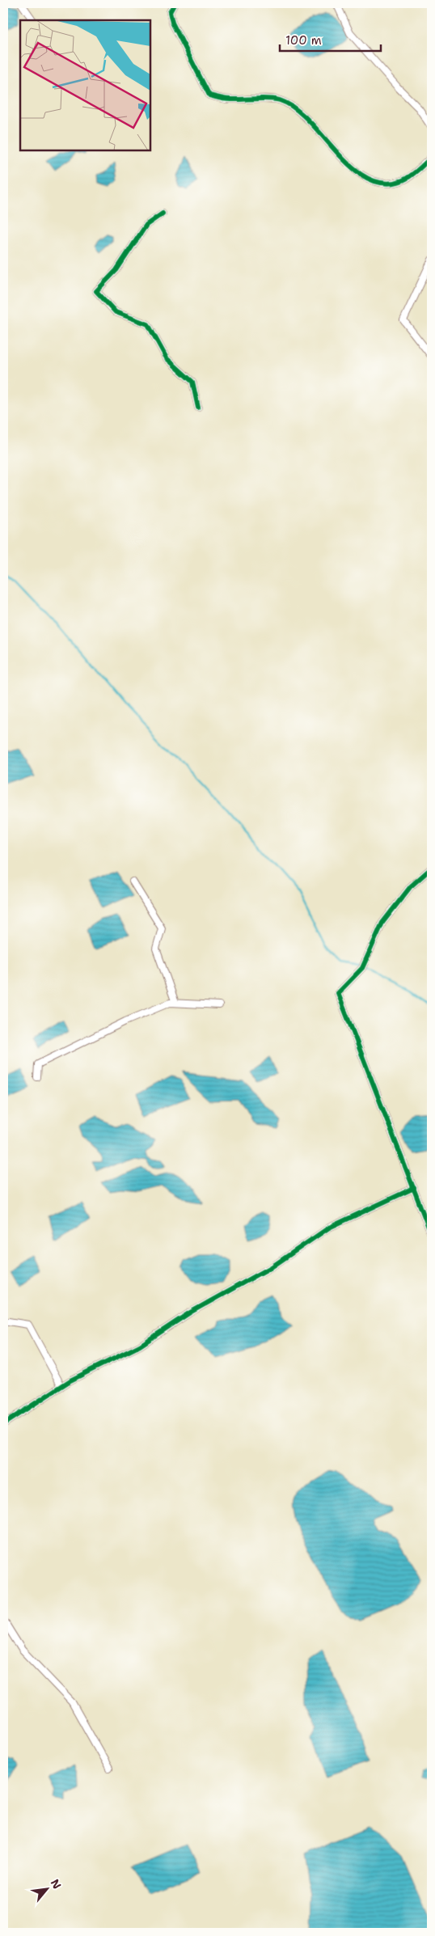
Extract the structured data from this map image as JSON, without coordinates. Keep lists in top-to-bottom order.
{
  "scale_bar": "100 m",
  "north": "top right"
}
